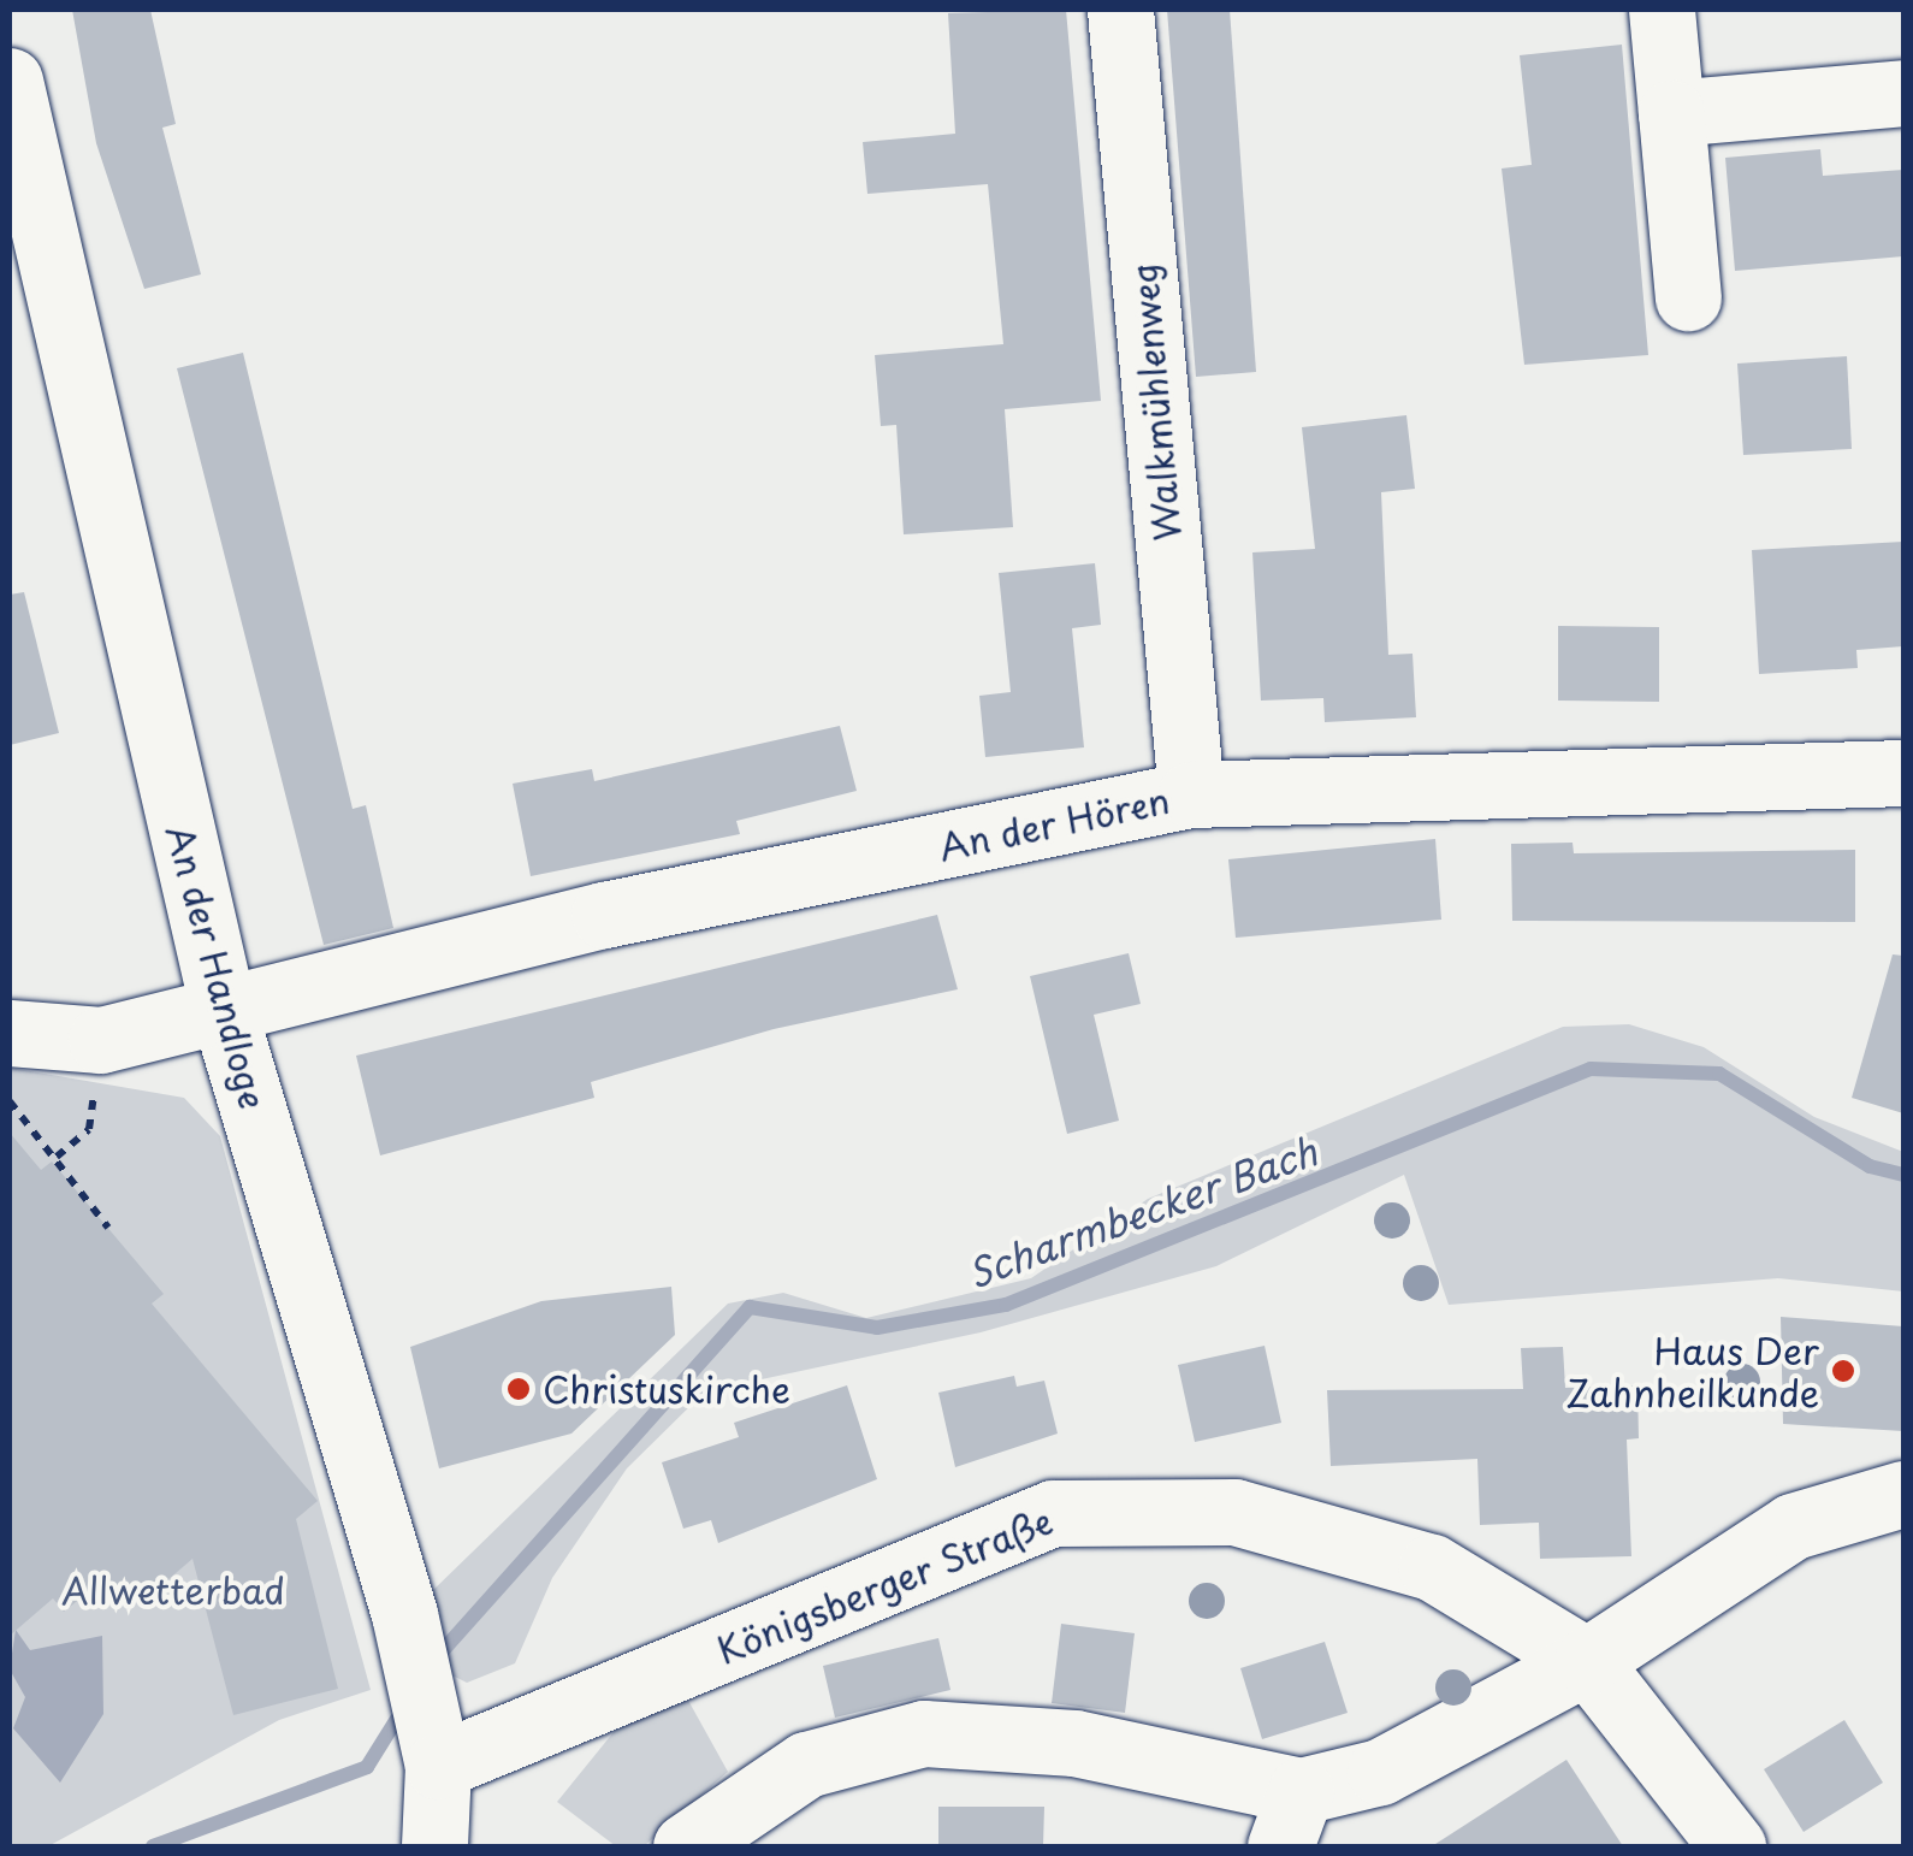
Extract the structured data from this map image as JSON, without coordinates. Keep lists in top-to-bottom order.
{
  "streets": {
    "street": [
      "Walkmühlenweg",
      "An der Hören",
      "An der Handloge",
      "Königsberger Straße"
    ]
  },
  "crossings": [
    ["Walkmühlenweg", "An der Hören"],
    ["An der Hören", "An der Handloge"],
    ["An der Handloge", "Königsberger Straße"]
  ],
  "water": ["Scharmbecker Bach"],
  "parks": ["Allwetterbad"],
  "places": ["Haus Der Zahnheilkunde", "Christuskirche"]
}
